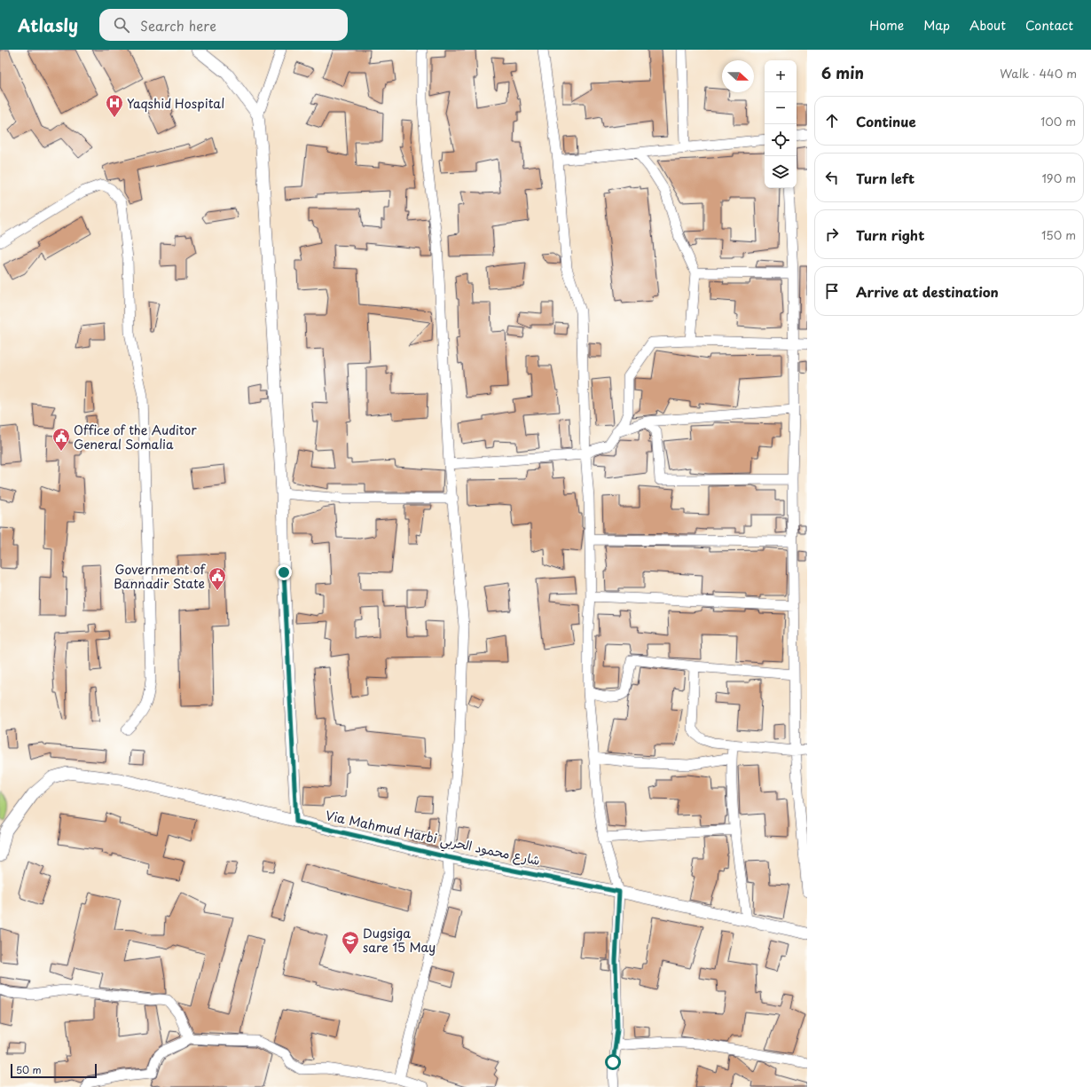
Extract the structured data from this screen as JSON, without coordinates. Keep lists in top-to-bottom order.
{
  "streets": {
    "street": ["Via Mahmud Harbi شارع محمود الحربي"]
  },
  "places": {
    "hospital": ["Yaqshid Hospital"],
    "public building": ["Office of the Auditor General Somalia", "Government of Bannadir State"],
    "school or university": ["Dugsiga sare 15 May"]
  },
  "scale_bar": "50 m",
  "north": "right",
  "page": {
    "header": "Atlasly",
    "search": "Search here",
    "nav": [
      "Home",
      "Map",
      "About",
      "Contact"
    ],
    "heading": ["6 min", "Walk · 440 m"],
    "map_buttons": ["+", "−"],
    "list": [
      ["Continue", "100 m"],
      ["Turn left", "190 m"],
      ["Turn right", "150 m"],
      "Arrive at destination"
    ],
    "scale": "50 m"
  }
}
